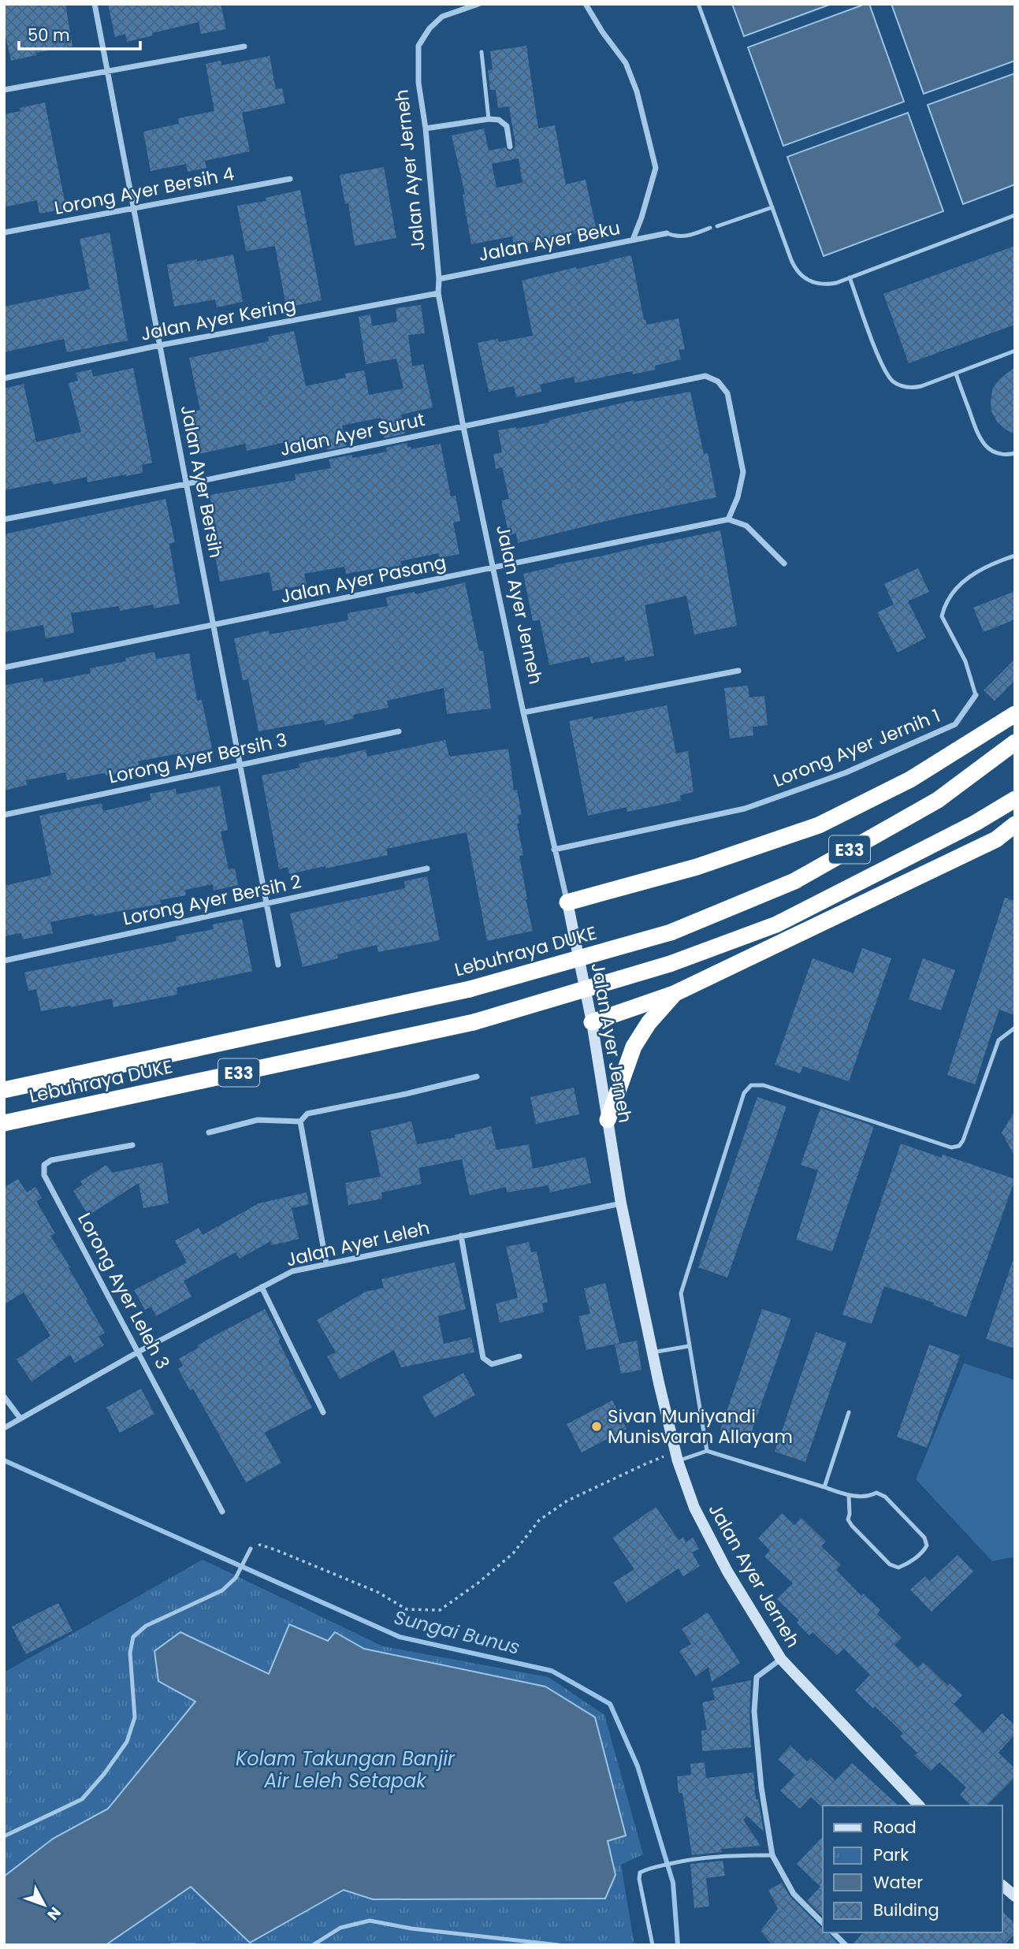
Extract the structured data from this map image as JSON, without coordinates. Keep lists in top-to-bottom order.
{
  "streets": {
    "highway": ["E33", "Lebuhraya DUKE"],
    "main road": ["Jalan Ayer Jerneh"],
    "street": [
      "Lorong Ayer Bersih 4",
      "Jalan Ayer Beku",
      "Jalan Ayer Kering",
      "Jalan Ayer Surut",
      "Jalan Ayer Bersih",
      "Jalan Ayer Pasang",
      "Lorong Ayer Jernih 1",
      "Lorong Ayer Bersih 3",
      "Lorong Ayer Bersih 2",
      "Jalan Ayer Leleh",
      "Lorong Ayer Leleh 3"
    ]
  },
  "crossings": [
    ["Jalan Ayer Jerneh", "Jalan Ayer Beku"],
    ["Jalan Ayer Jerneh", "Jalan Ayer Kering"],
    ["Jalan Ayer Jerneh", "Jalan Ayer Surut"],
    ["Jalan Ayer Jerneh", "Jalan Ayer Pasang"],
    ["Jalan Ayer Jerneh", "Lorong Ayer Jernih 1"],
    ["Jalan Ayer Jerneh", "Jalan Ayer Leleh"],
    ["Lorong Ayer Bersih 4", "Jalan Ayer Bersih"],
    ["Jalan Ayer Kering", "Jalan Ayer Bersih"],
    ["Jalan Ayer Surut", "Jalan Ayer Bersih"],
    ["Jalan Ayer Surut", "Jalan Ayer Pasang"],
    ["Jalan Ayer Bersih", "Jalan Ayer Pasang"],
    ["Jalan Ayer Bersih", "Lorong Ayer Bersih 3"],
    ["Jalan Ayer Bersih", "Lorong Ayer Bersih 2"],
    ["Jalan Ayer Leleh", "Lorong Ayer Leleh 3"]
  ],
  "water": ["Sungai Bunus", "Kolam Takungan Banjir Air Leleh Setapak"],
  "places": ["Sivan Muniyandi Munisvaran Allayam"],
  "legend": [
    "Road",
    "Park",
    "Water",
    "Building"
  ],
  "scale_bar": "50 m",
  "north": "bottom right"
}
